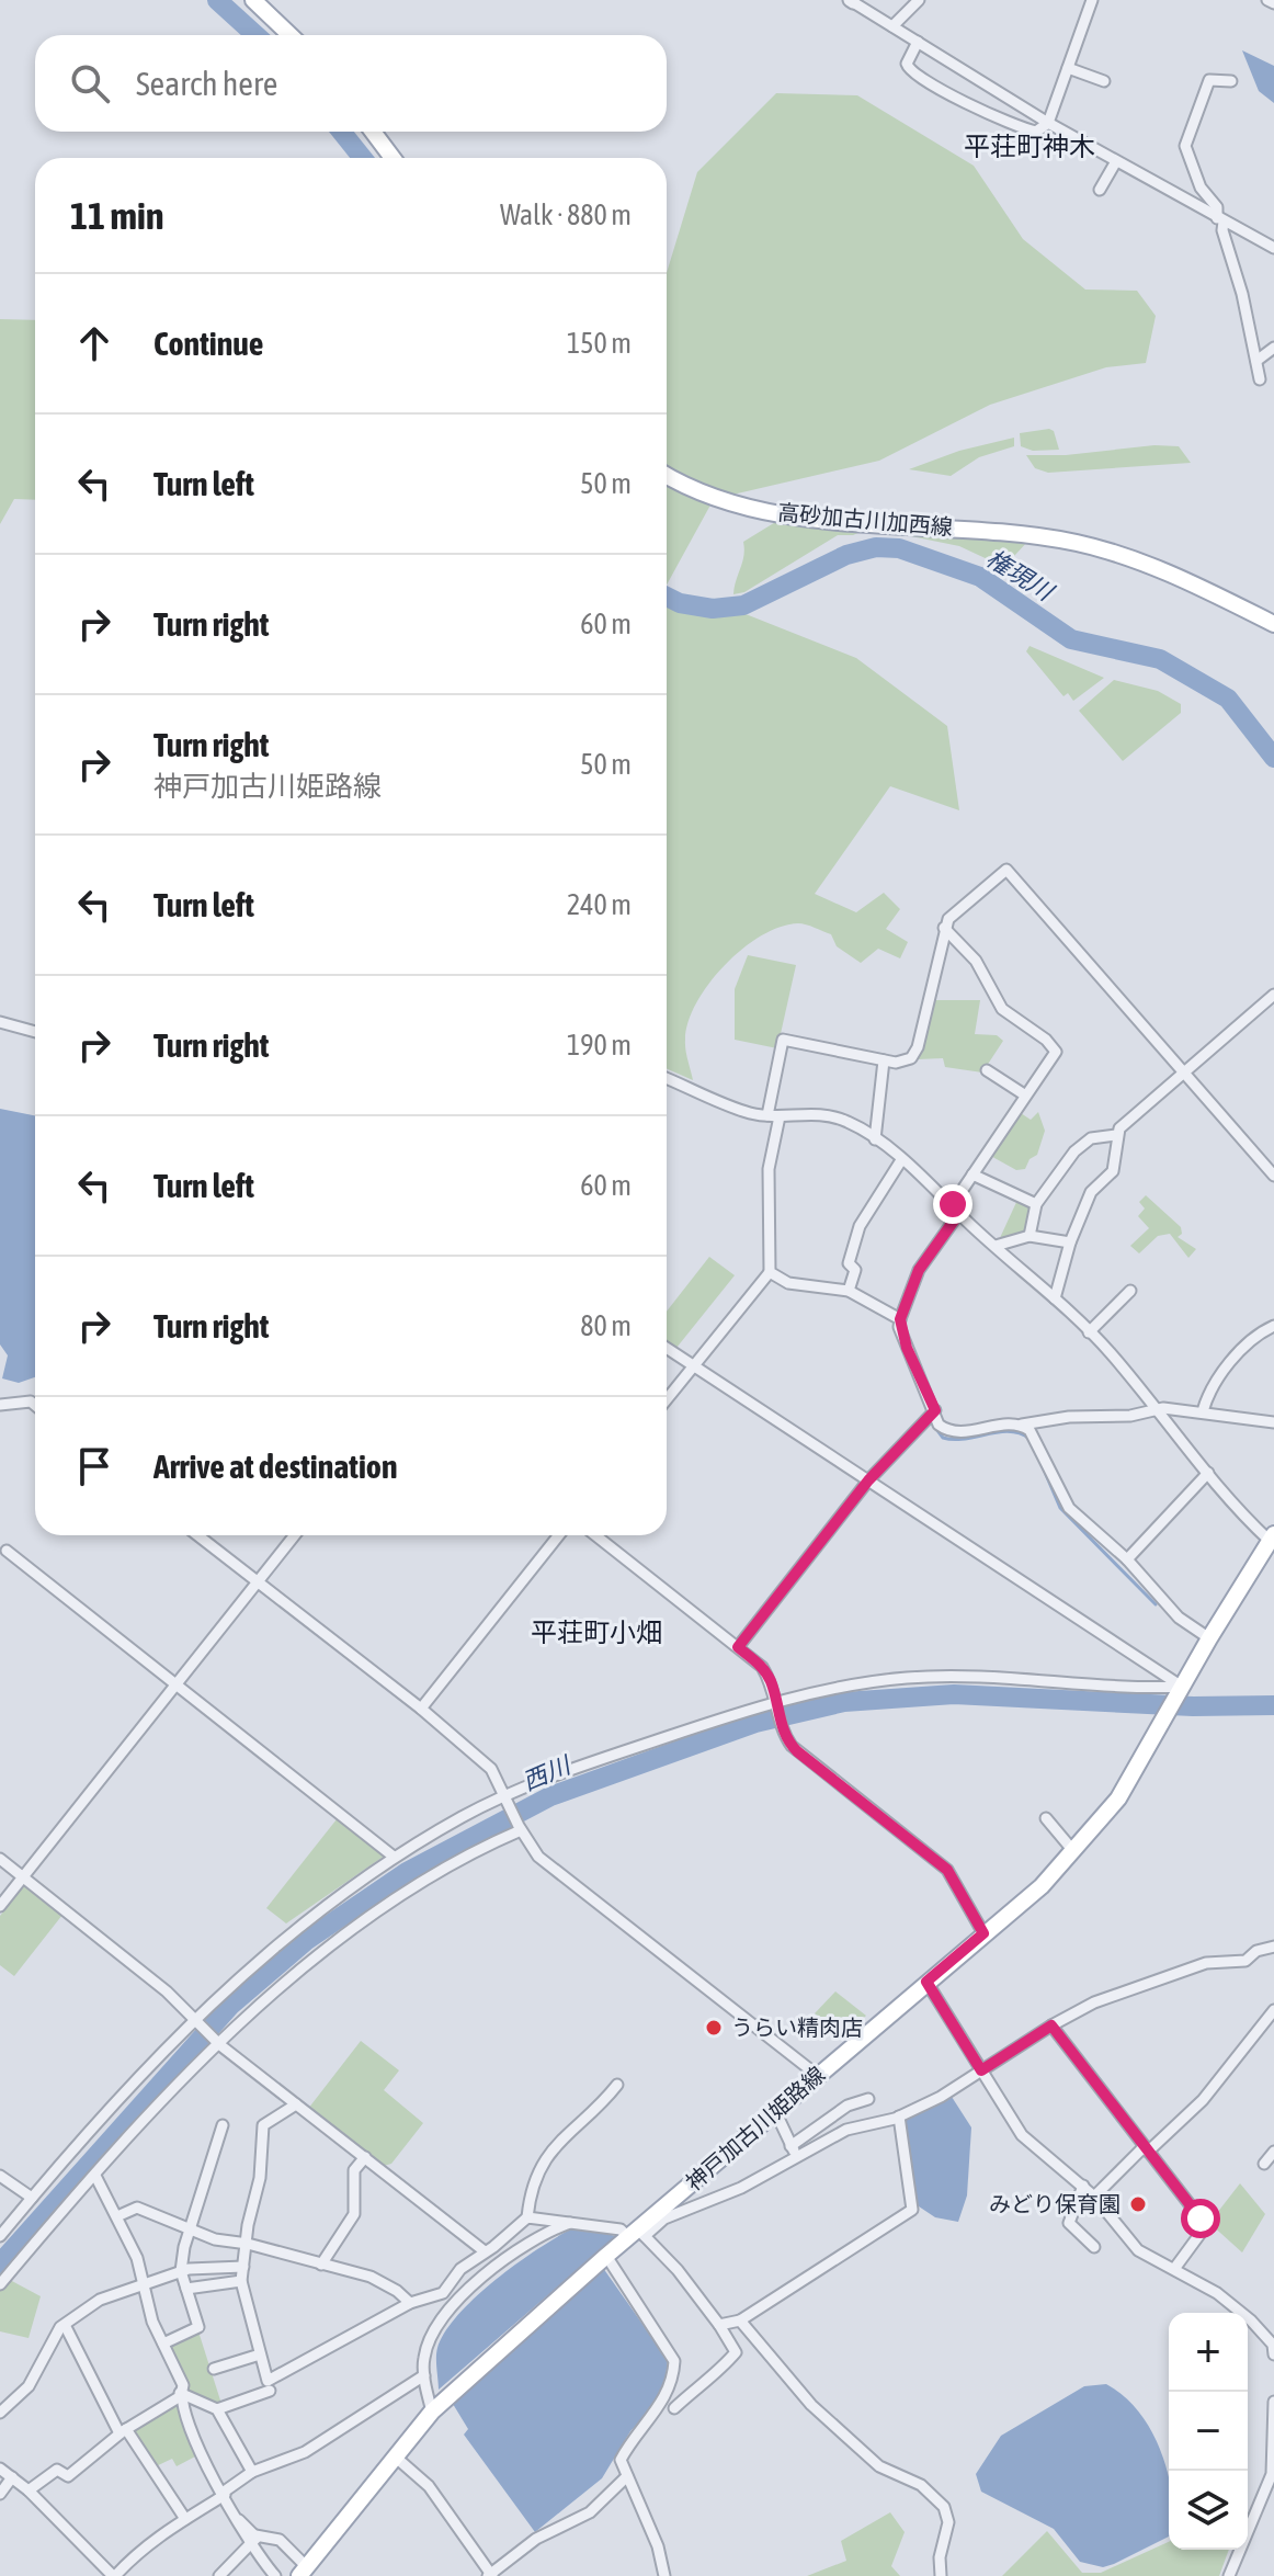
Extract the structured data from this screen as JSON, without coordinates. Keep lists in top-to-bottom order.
{
  "streets": {
    "main road": ["高砂加古川加西線", "神戸加古川姫路線"]
  },
  "districts": ["平荘町神木", "平荘町小畑"],
  "water": ["権現川", "西川"],
  "places": ["うらい精肉店", "みどり保育園"],
  "page": {
    "search": "Search here",
    "heading": ["11 min", "Walk · 880 m"],
    "list": [
      ["Continue", "150 m"],
      ["Turn left", "50 m"],
      ["Turn right", "60 m"],
      ["Turn right", "神戸加古川姫路線", "50 m"],
      ["Turn left", "240 m"],
      ["Turn right", "190 m"],
      ["Turn left", "60 m"],
      ["Turn right", "80 m"],
      "Arrive at destination"
    ],
    "map_buttons": ["+", "−"]
  }
}
